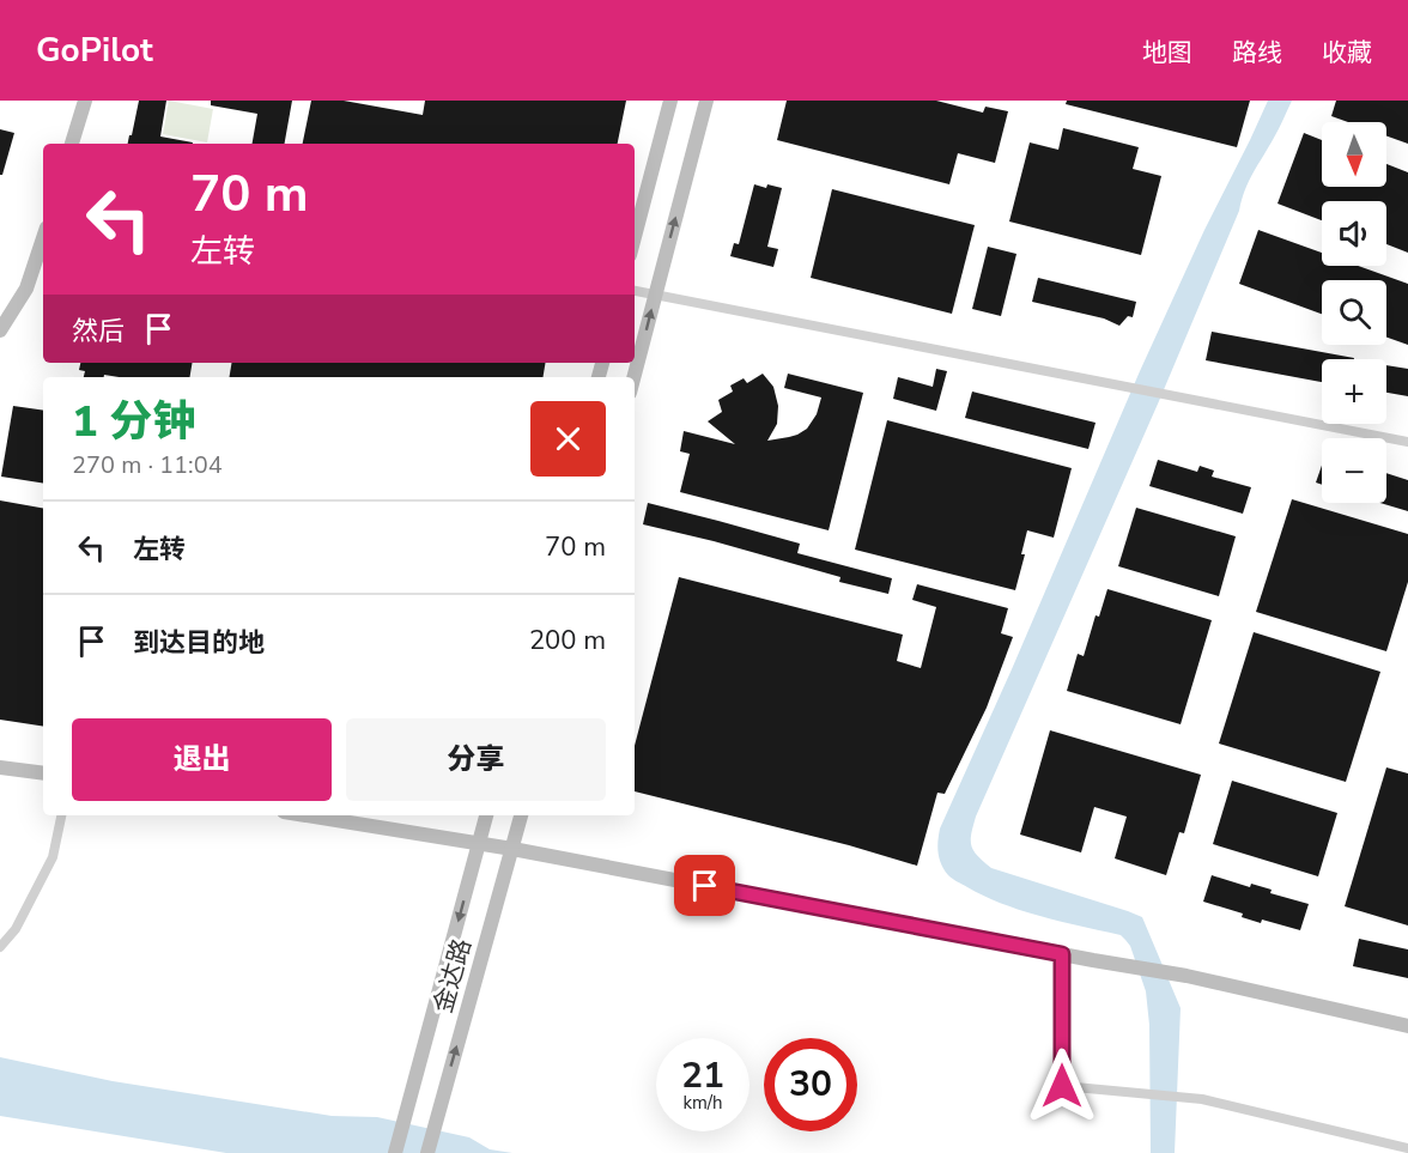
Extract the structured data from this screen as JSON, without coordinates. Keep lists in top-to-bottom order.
{
  "streets": {
    "main road": ["金达路"]
  },
  "north": "bottom",
  "page": {
    "header": "GoPilot",
    "nav": ["地图", "路线", "收藏"],
    "map_buttons": ["+", "−"],
    "turn": ["70 m", "左转"],
    "then": "然后",
    "heading": ["1 分钟", "270 m · 11:04"],
    "list": [
      {
        "name": "左转",
        "value": "70 m"
      },
      {
        "name": "到达目的地",
        "value": "200 m"
      }
    ],
    "buttons": ["退出", "分享"],
    "speed": "21 km/h",
    "limit": "30"
  }
}
